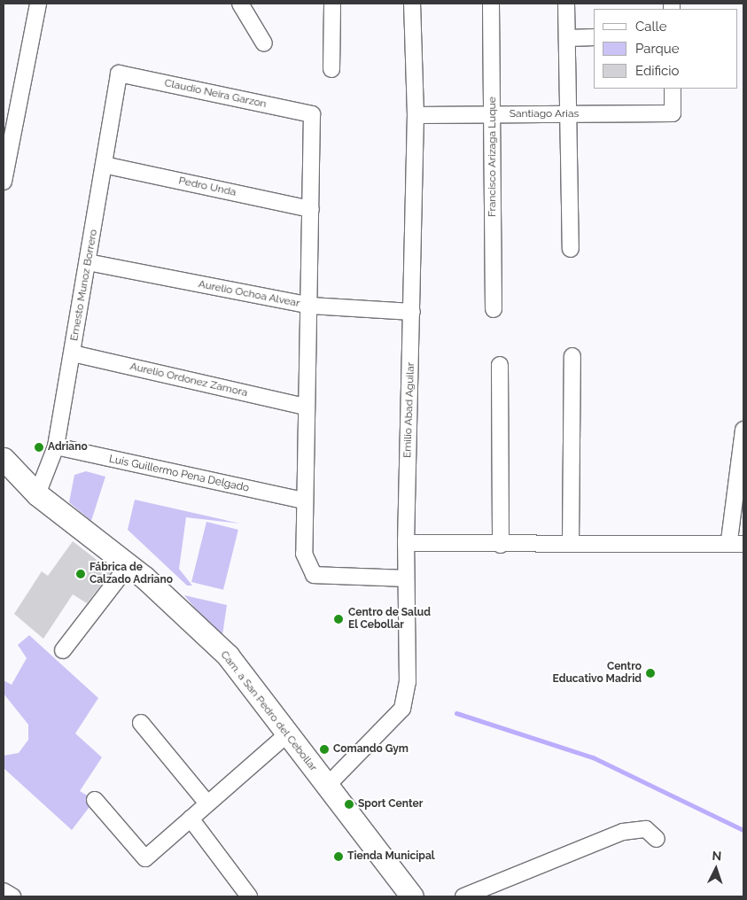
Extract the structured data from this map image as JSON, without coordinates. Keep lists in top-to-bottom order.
{
  "streets": {
    "street": [
      "Claudio Neira Garzon",
      "Santiago Arias",
      "Francisco Arizaga Luque",
      "Pedro Unda",
      "Ernesto Munoz Borrero",
      "Aurelio Ochoa Alvear",
      "Aurelio Ordonez Zamora",
      "Emilio Abad Aguilar",
      "Luis Guillermo Pena Delgado",
      "Cam. a San Pedro del Cebollar"
    ]
  },
  "crossings": [
    ["Claudio Neira Garzon", "Pedro Unda"],
    ["Claudio Neira Garzon", "Ernesto Munoz Borrero"],
    ["Santiago Arias", "Francisco Arizaga Luque"],
    ["Santiago Arias", "Emilio Abad Aguilar"],
    ["Pedro Unda", "Ernesto Munoz Borrero"],
    ["Ernesto Munoz Borrero", "Aurelio Ochoa Alvear"],
    ["Ernesto Munoz Borrero", "Aurelio Ordonez Zamora"],
    ["Ernesto Munoz Borrero", "Luis Guillermo Pena Delgado"],
    ["Ernesto Munoz Borrero", "Cam. a San Pedro del Cebollar"],
    ["Aurelio Ochoa Alvear", "Emilio Abad Aguilar"],
    ["Emilio Abad Aguilar", "Cam. a San Pedro del Cebollar"]
  ],
  "places": [
    "Adriano",
    "Fábrica de Calzado Adriano",
    "Centro de Salud El Cebollar",
    "Centro Educativo Madrid",
    "Comando Gym",
    "Sport Center",
    "Tienda Municipal"
  ],
  "legend": ["Calle", "Parque", "Edificio"],
  "north": "top"
}
